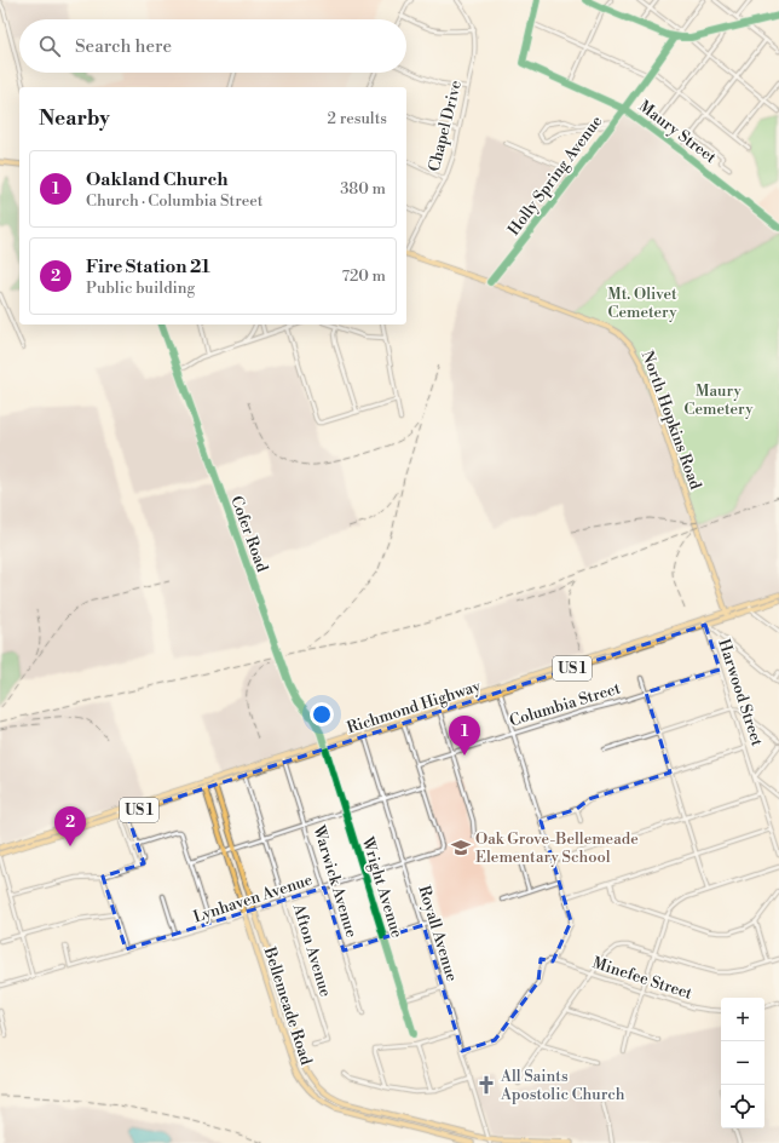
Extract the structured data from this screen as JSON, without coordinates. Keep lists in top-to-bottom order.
{
  "streets": {
    "main road": [
      "North Hopkins Road",
      "US 1",
      "Richmond Highway",
      "Bellemeade Road"
    ],
    "street": [
      "Chapel Drive",
      "Maury Street",
      "Holly Spring Avenue",
      "Cofer Road",
      "Harwood Street",
      "Columbia Street",
      "Warwick Avenue",
      "Wright Avenue",
      "Lynhaven Avenue",
      "Royall Avenue",
      "Afton Avenue",
      "Minefee Street"
    ]
  },
  "crossings": [
    ["Maury Street", "Holly Spring Avenue"],
    ["Holly Spring Avenue", "North Hopkins Road"],
    ["North Hopkins Road", "Richmond Highway"],
    ["Cofer Road", "Richmond Highway"],
    ["Cofer Road", "Wright Avenue"],
    ["Harwood Street", "Columbia Street"],
    ["Harwood Street", "Richmond Highway"],
    ["Richmond Highway", "Warwick Avenue"],
    ["Richmond Highway", "Wright Avenue"],
    ["Richmond Highway", "Royall Avenue"],
    ["Richmond Highway", "Afton Avenue"],
    ["Richmond Highway", "Bellemeade Road"],
    ["Warwick Avenue", "Lynhaven Avenue"],
    ["Wright Avenue", "Lynhaven Avenue"],
    ["Lynhaven Avenue", "Royall Avenue"],
    ["Lynhaven Avenue", "Afton Avenue"],
    ["Lynhaven Avenue", "Bellemeade Road"],
    ["Royall Avenue", "Bellemeade Road"]
  ],
  "parks": ["Mt. Olivet Cemetery", "Maury Cemetery"],
  "places": {
    "school or university": ["Oak Grove-Bellemeade Elementary School"],
    "church": ["All Saints Apostolic Church"]
  },
  "page": {
    "search": "Search here",
    "heading": ["Nearby", "2 results"],
    "list": [
      {
        "mark": "1",
        "name": "Oakland Church",
        "note": "Church · Columbia Street",
        "value": "380 m"
      },
      {
        "mark": "2",
        "name": "Fire Station 21",
        "note": "Public building",
        "value": "720 m"
      }
    ],
    "pins": ["1", "2"],
    "map_buttons": ["+", "−"]
  }
}
